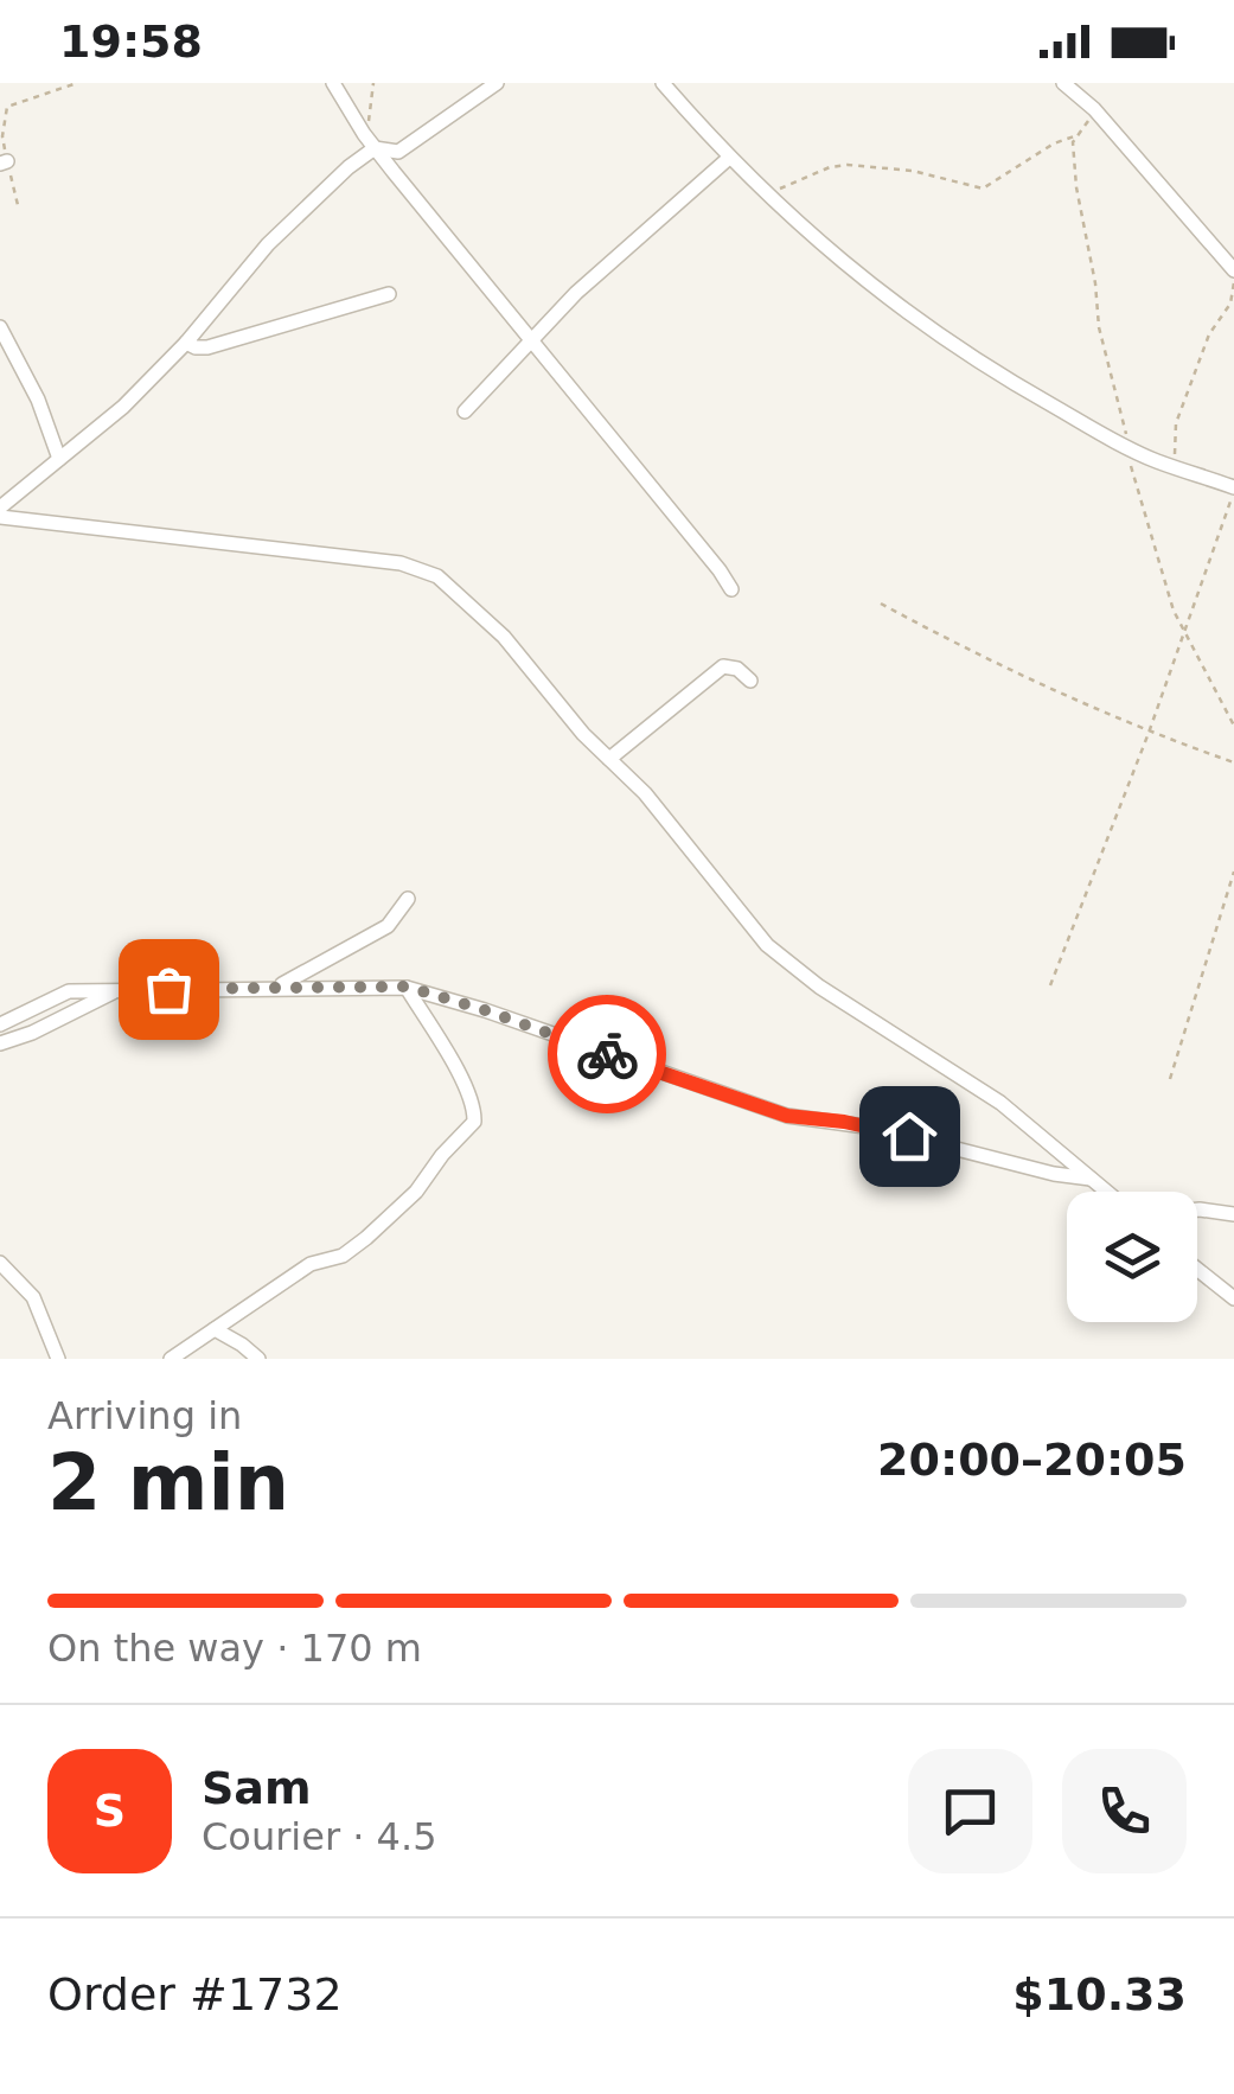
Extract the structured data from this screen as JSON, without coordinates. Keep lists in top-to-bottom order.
{
  "page": {
    "status": "19:58",
    "heading": ["2 min", "Arriving in", "20:00–20:05"],
    "panel": [
      "Sam",
      "Courier · 4.5",
      "Order #1732",
      "$10.33"
    ],
    "bar": "On the way · 170 m",
    "round": "S"
  }
}
